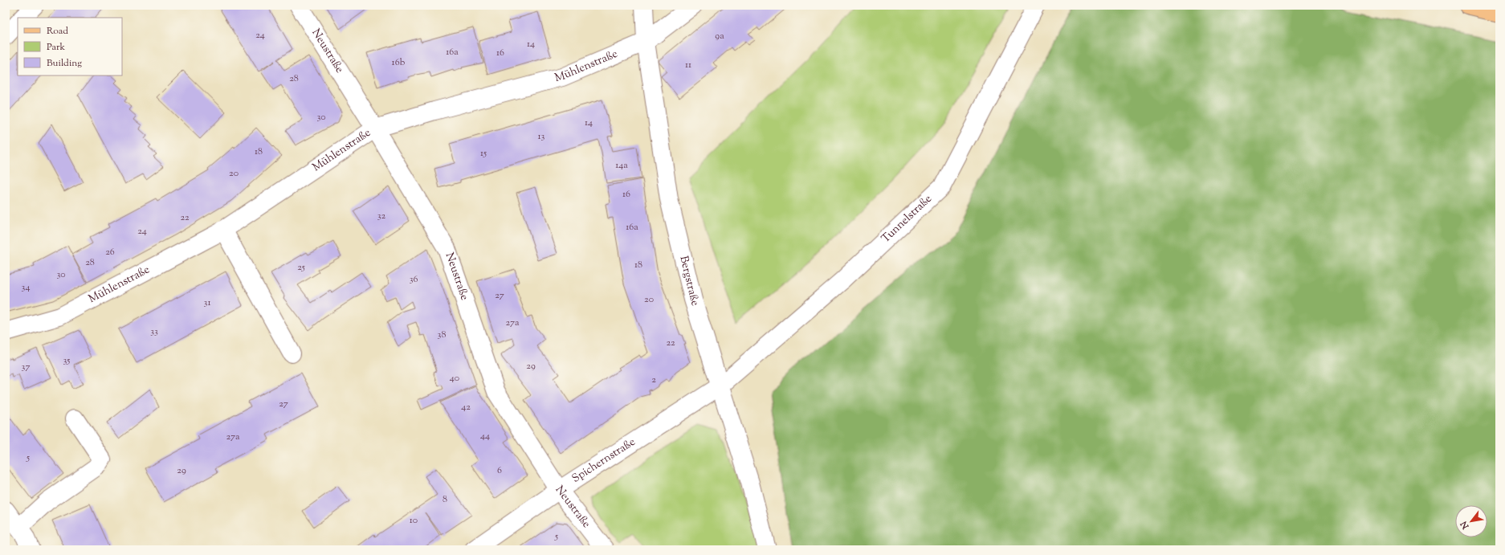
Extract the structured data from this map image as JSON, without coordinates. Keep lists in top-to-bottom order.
{
  "streets": {
    "street": [
      "Neustraße",
      "Mühlenstraße",
      "Tunnelstraße",
      "Bergstraße",
      "Spichernstraße"
    ]
  },
  "crossings": [
    ["Neustraße", "Mühlenstraße"],
    ["Neustraße", "Spichernstraße"],
    ["Mühlenstraße", "Bergstraße"],
    ["Tunnelstraße", "Bergstraße"],
    ["Tunnelstraße", "Spichernstraße"],
    ["Bergstraße", "Spichernstraße"]
  ],
  "house_numbers": [
    "24",
    "9a",
    "14",
    "16a",
    "16",
    "16b",
    "11",
    "28",
    "30",
    "14",
    "13",
    "18",
    "15",
    "14a",
    "20",
    "16",
    "32",
    "22",
    "16a",
    "24",
    "26",
    "28",
    "18",
    "25",
    "30",
    "36",
    "34",
    "27",
    "20",
    "31",
    "27a",
    "33",
    "38",
    "22",
    "35",
    "29",
    "37",
    "40",
    "2",
    "27",
    "42",
    "44",
    "27a",
    "5",
    "29",
    "6",
    "8",
    "10",
    "5"
  ],
  "legend": ["Road", "Park", "Building"],
  "north": "bottom left"
}
